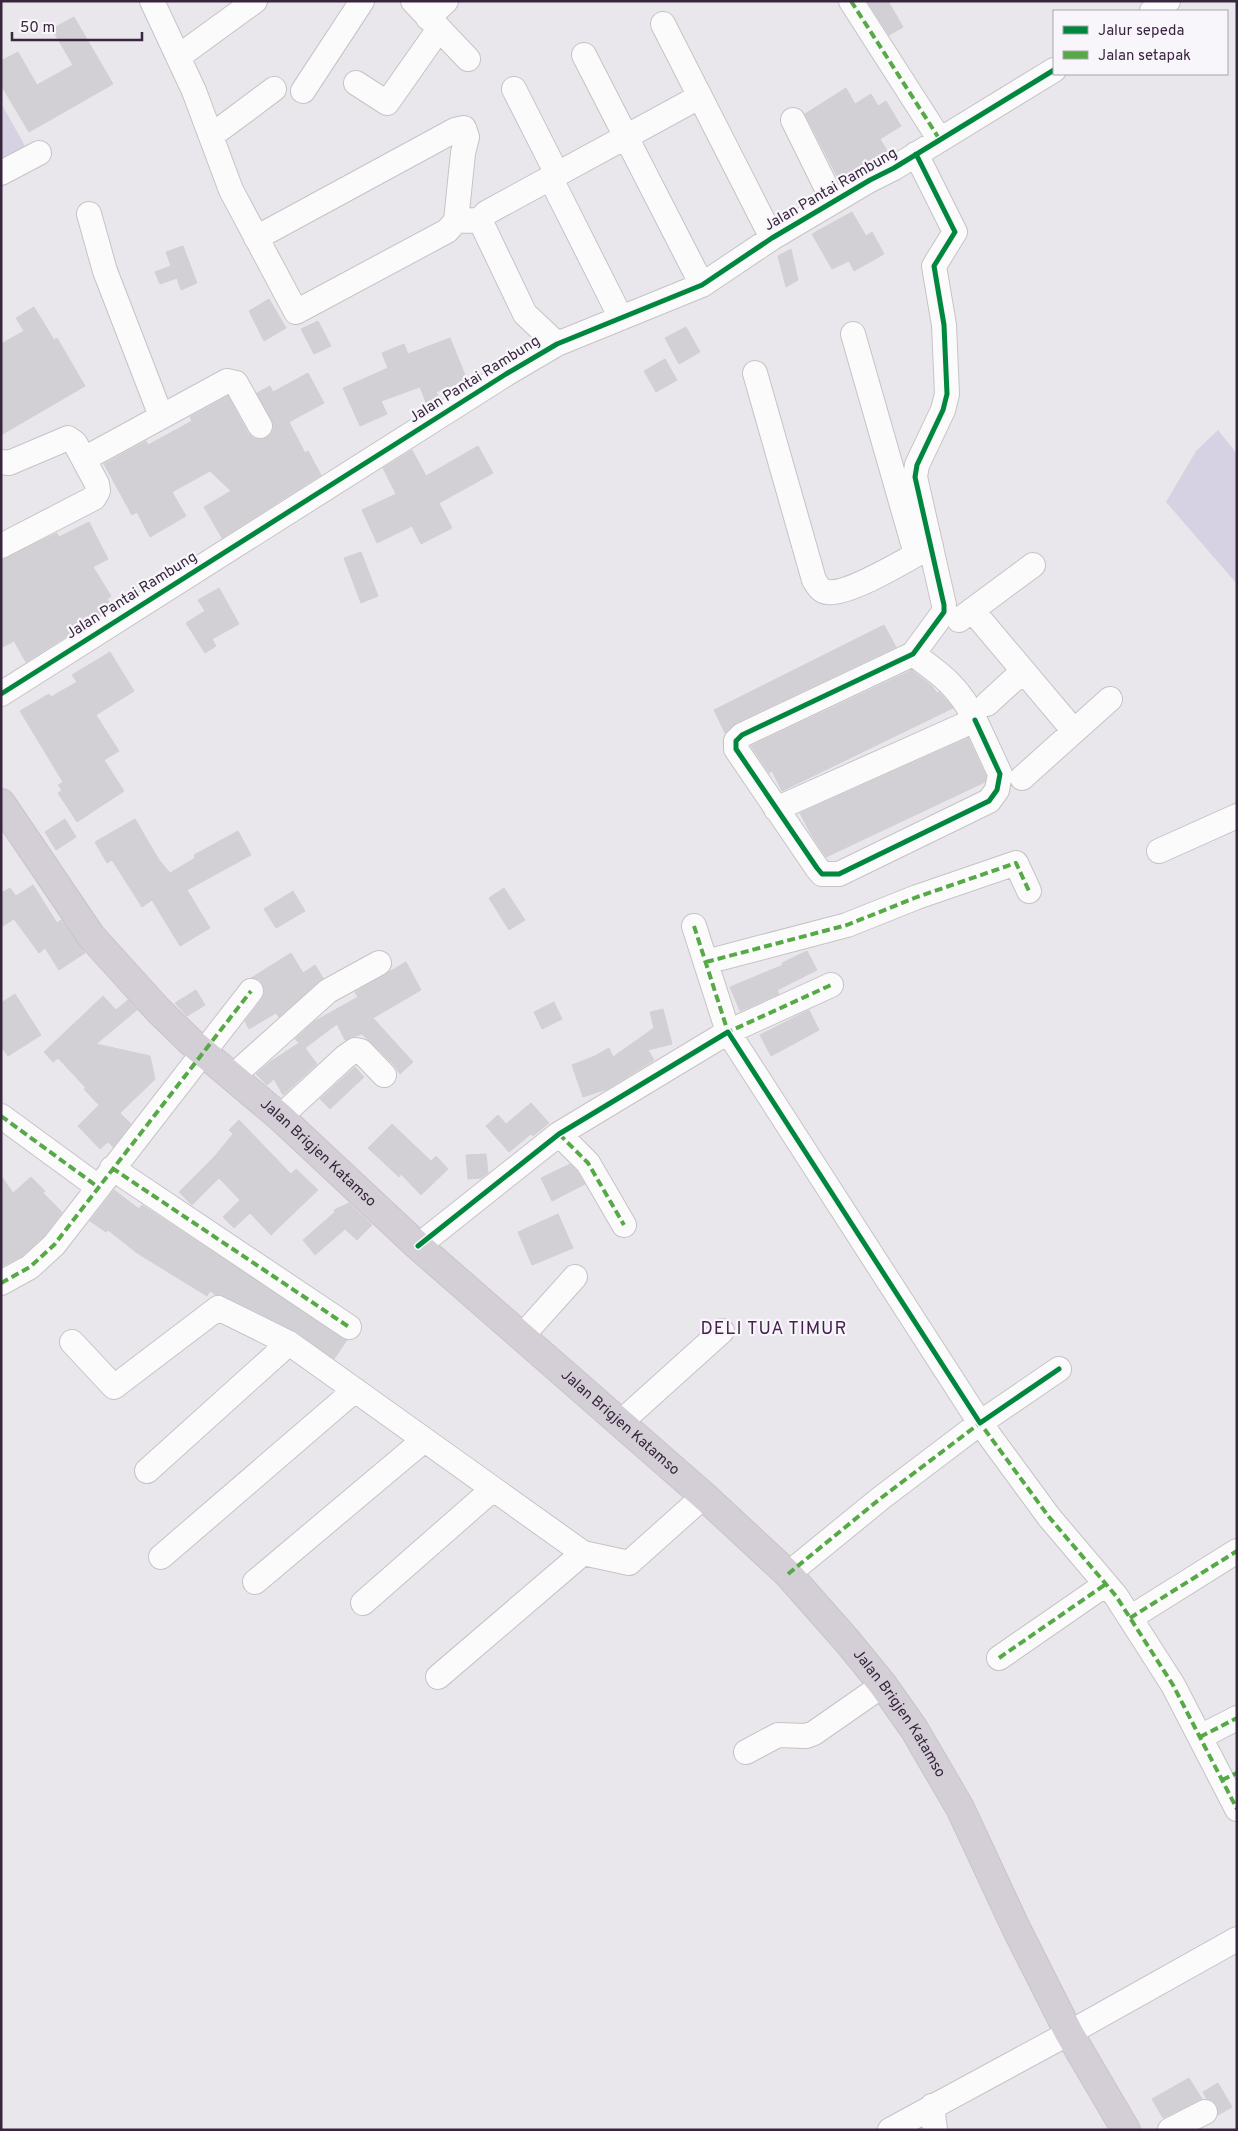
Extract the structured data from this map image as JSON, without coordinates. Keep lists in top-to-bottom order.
{
  "streets": {
    "main road": ["Jalan Brigjen Katamso"],
    "street": ["Jalan Pantai Rambung"]
  },
  "districts": ["DELI TUA TIMUR"],
  "legend": ["Jalur sepeda", "Jalan setapak"],
  "scale_bar": "50 m"
}
